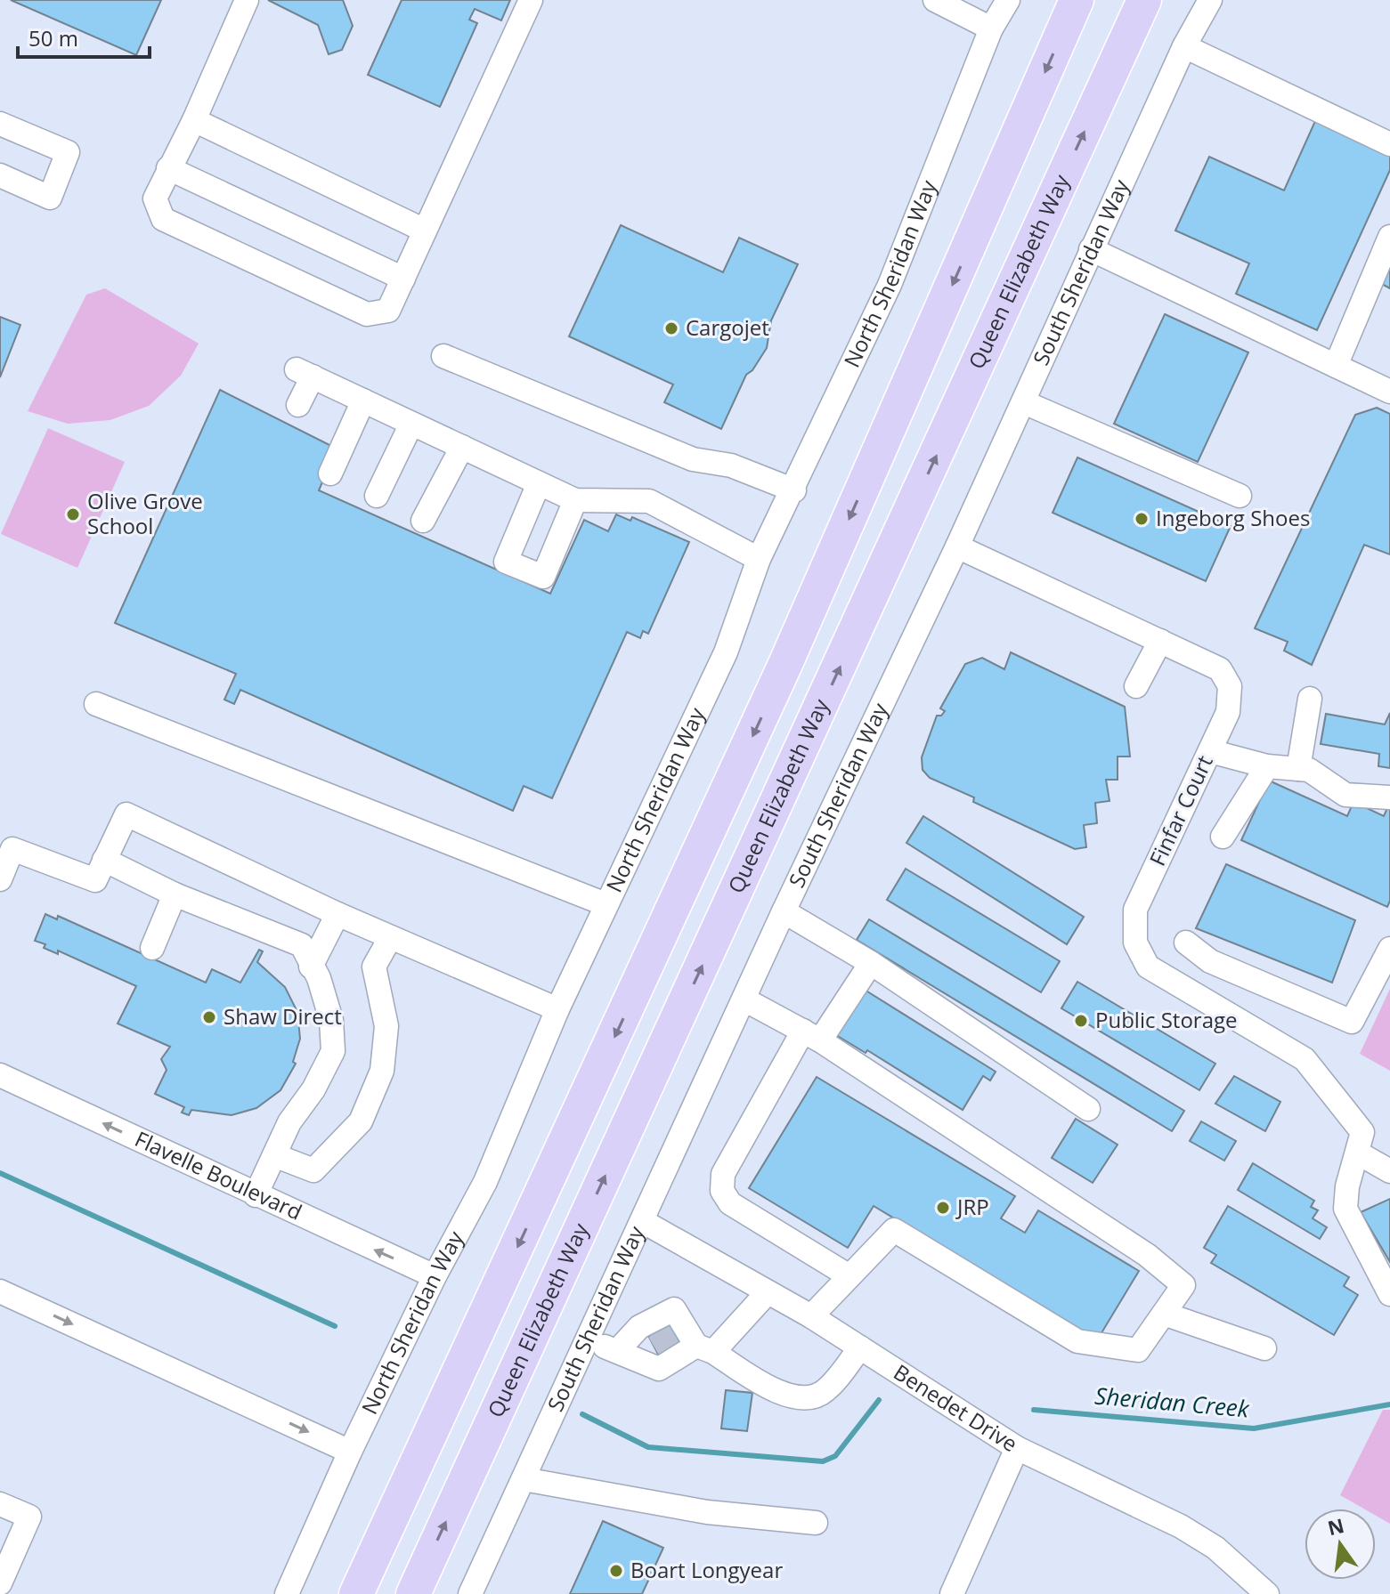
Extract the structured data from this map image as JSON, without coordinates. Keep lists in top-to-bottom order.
{
  "streets": {
    "highway": ["Queen Elizabeth Way"],
    "street": [
      "South Sheridan Way",
      "North Sheridan Way",
      "Finfar Court",
      "Flavelle Boulevard",
      "Benedet Drive"
    ]
  },
  "crossings": [
    ["South Sheridan Way", "Finfar Court"],
    ["South Sheridan Way", "Benedet Drive"],
    ["North Sheridan Way", "Flavelle Boulevard"]
  ],
  "water": ["Sheridan Creek"],
  "places": [
    "Cargojet",
    "Olive Grove School",
    "Ingeborg Shoes",
    "Shaw Direct",
    "Public Storage",
    "JRP",
    "Boart Longyear"
  ],
  "scale_bar": "50 m",
  "north": "top"
}
